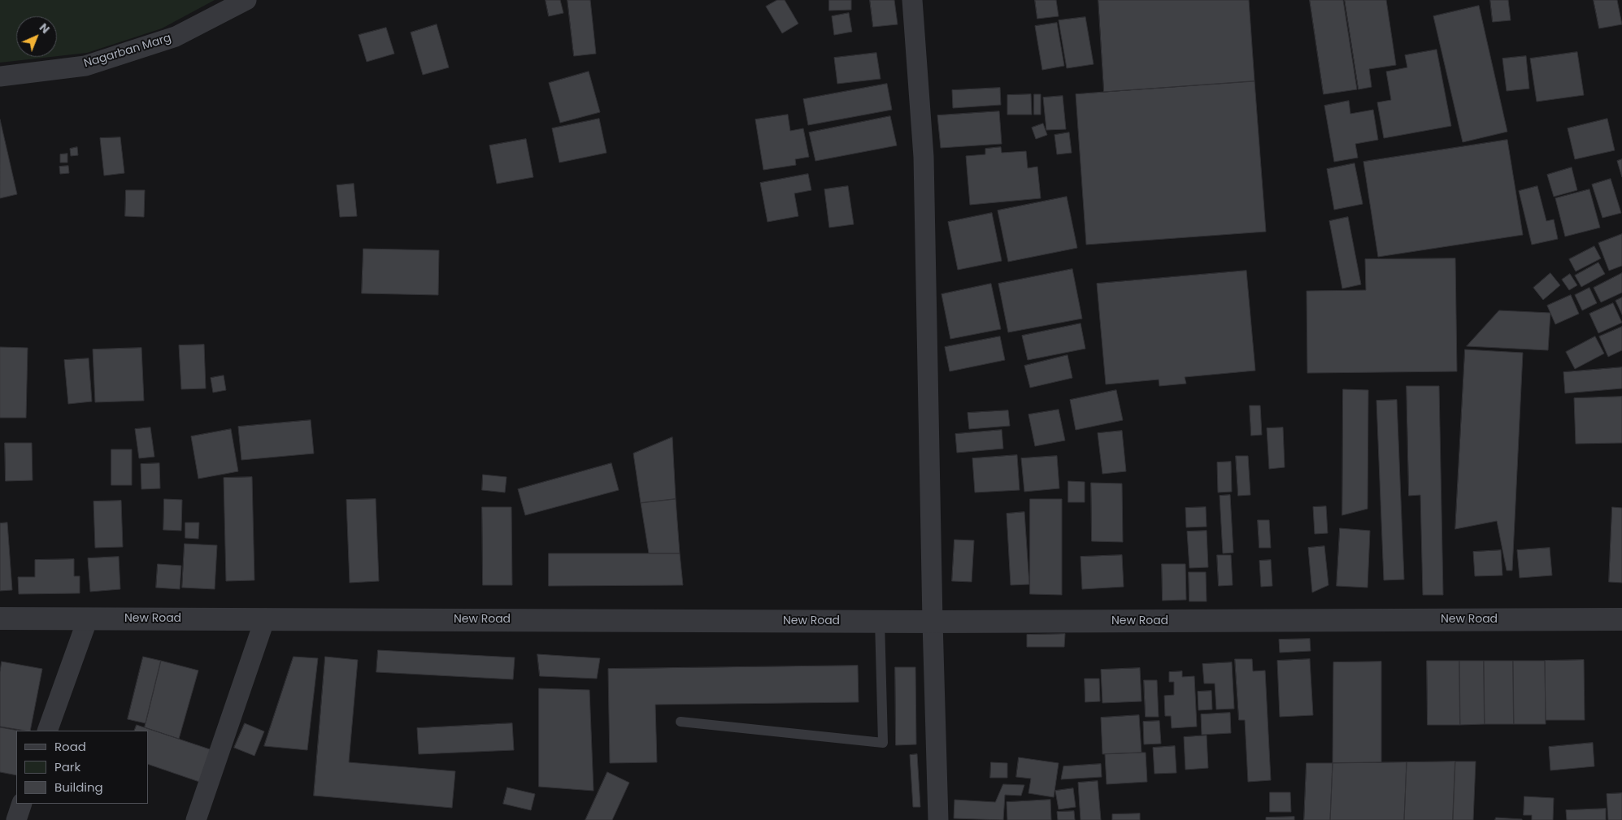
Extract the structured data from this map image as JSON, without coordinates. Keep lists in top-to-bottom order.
{
  "streets": {
    "street": ["Nagarban Marg", "New Road"]
  },
  "legend": ["Road", "Park", "Building"],
  "north": "top right"
}
